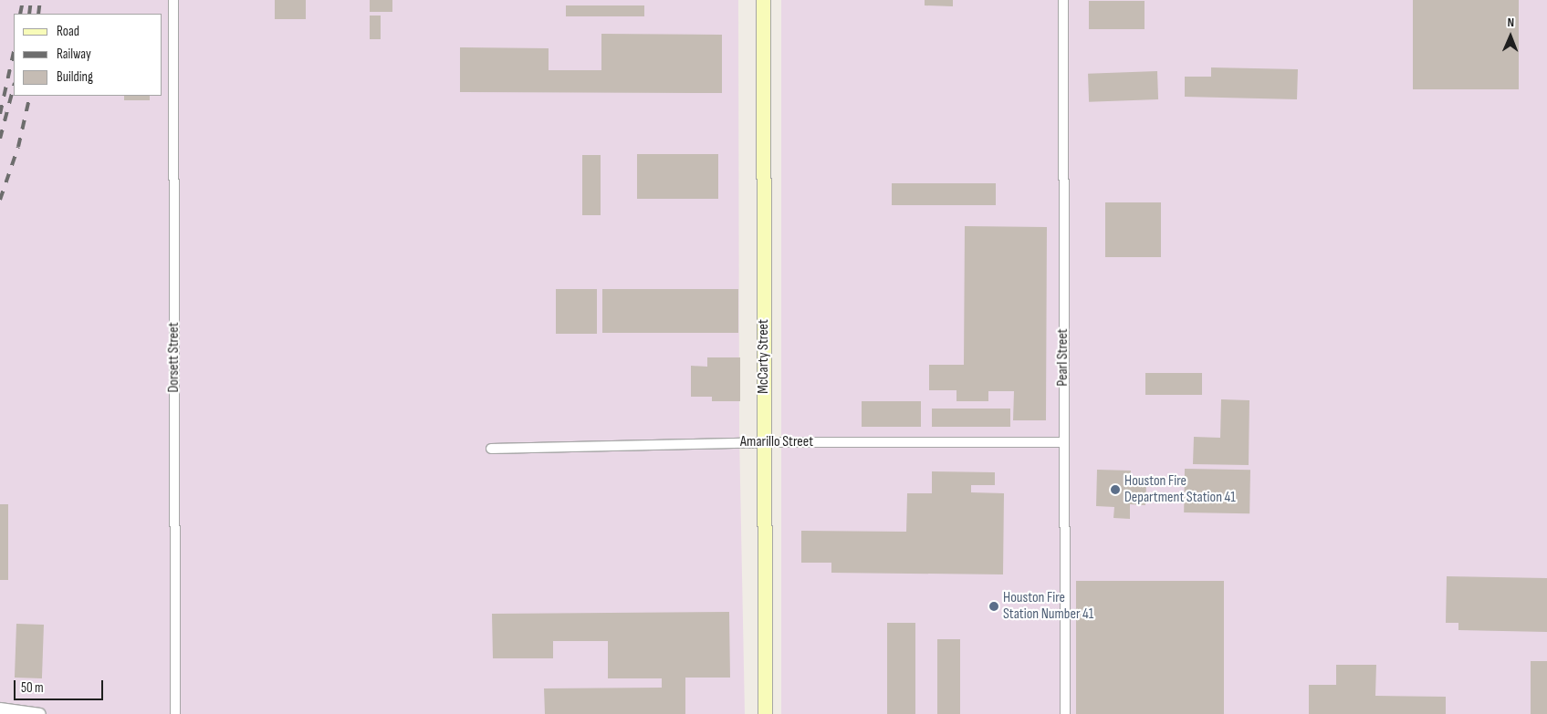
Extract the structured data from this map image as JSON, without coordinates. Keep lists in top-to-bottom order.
{
  "streets": {
    "main road": ["McCarty Street"],
    "street": ["Dorsett Street", "Pearl Street", "Amarillo Street"]
  },
  "crossings": [
    ["McCarty Street", "Amarillo Street"],
    ["Pearl Street", "Amarillo Street"]
  ],
  "places": ["Houston Fire Department Station 41", "Houston Fire Station Number 41"],
  "legend": ["Road", "Railway", "Building"],
  "scale_bar": "50 m",
  "north": "top"
}
